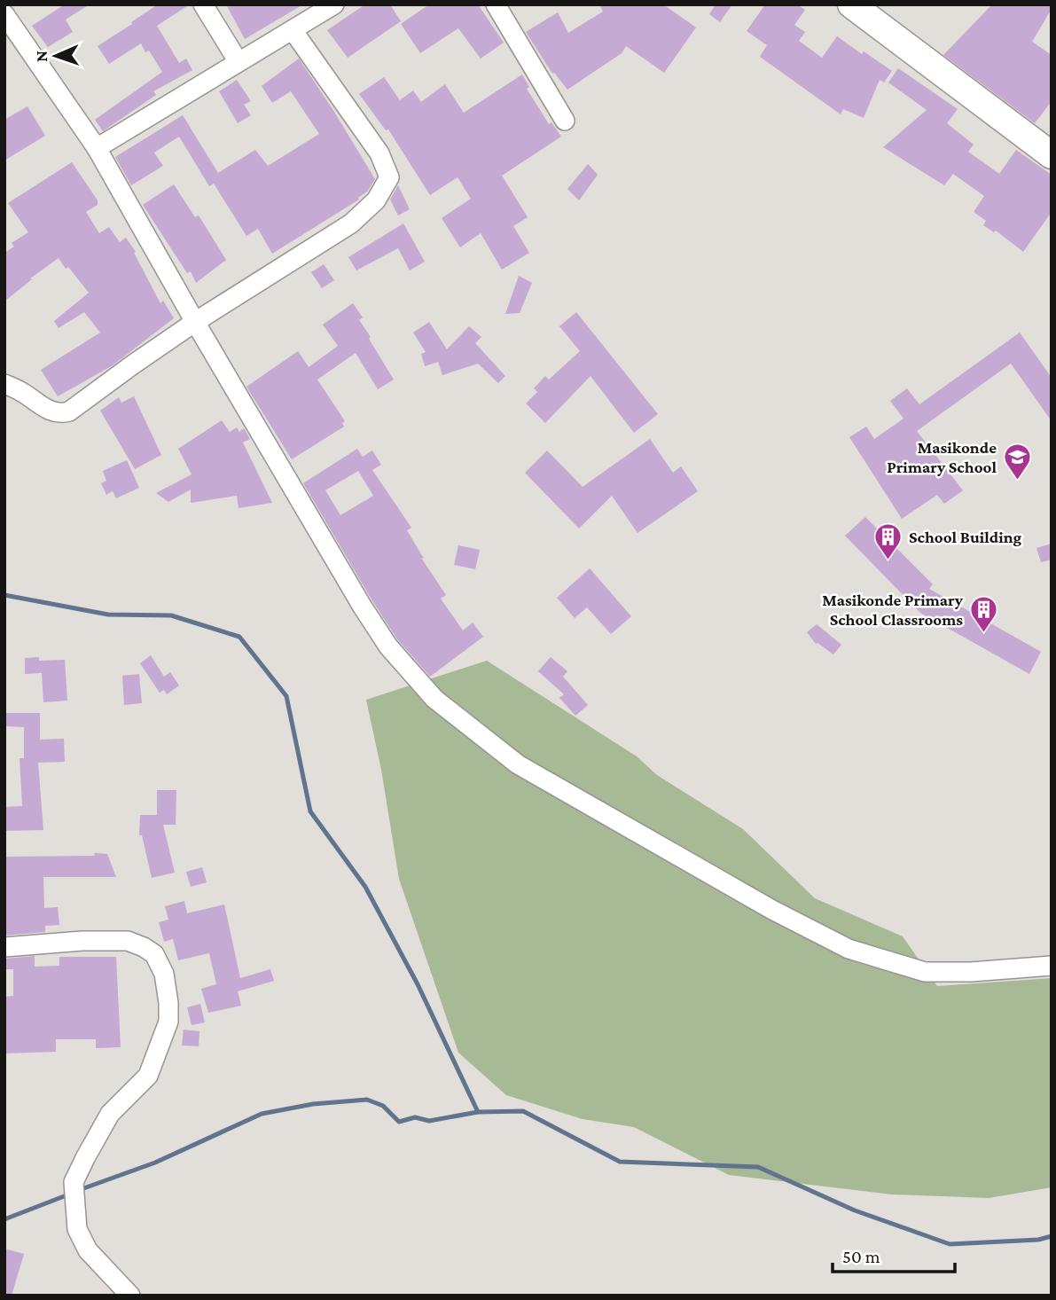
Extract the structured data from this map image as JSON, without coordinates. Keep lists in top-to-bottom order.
{
  "places": {
    "school or university": ["Masikonde Primary School"],
    "building": ["School Building", "Masikonde Primary School Classrooms"]
  },
  "scale_bar": "50 m",
  "north": "left"
}
